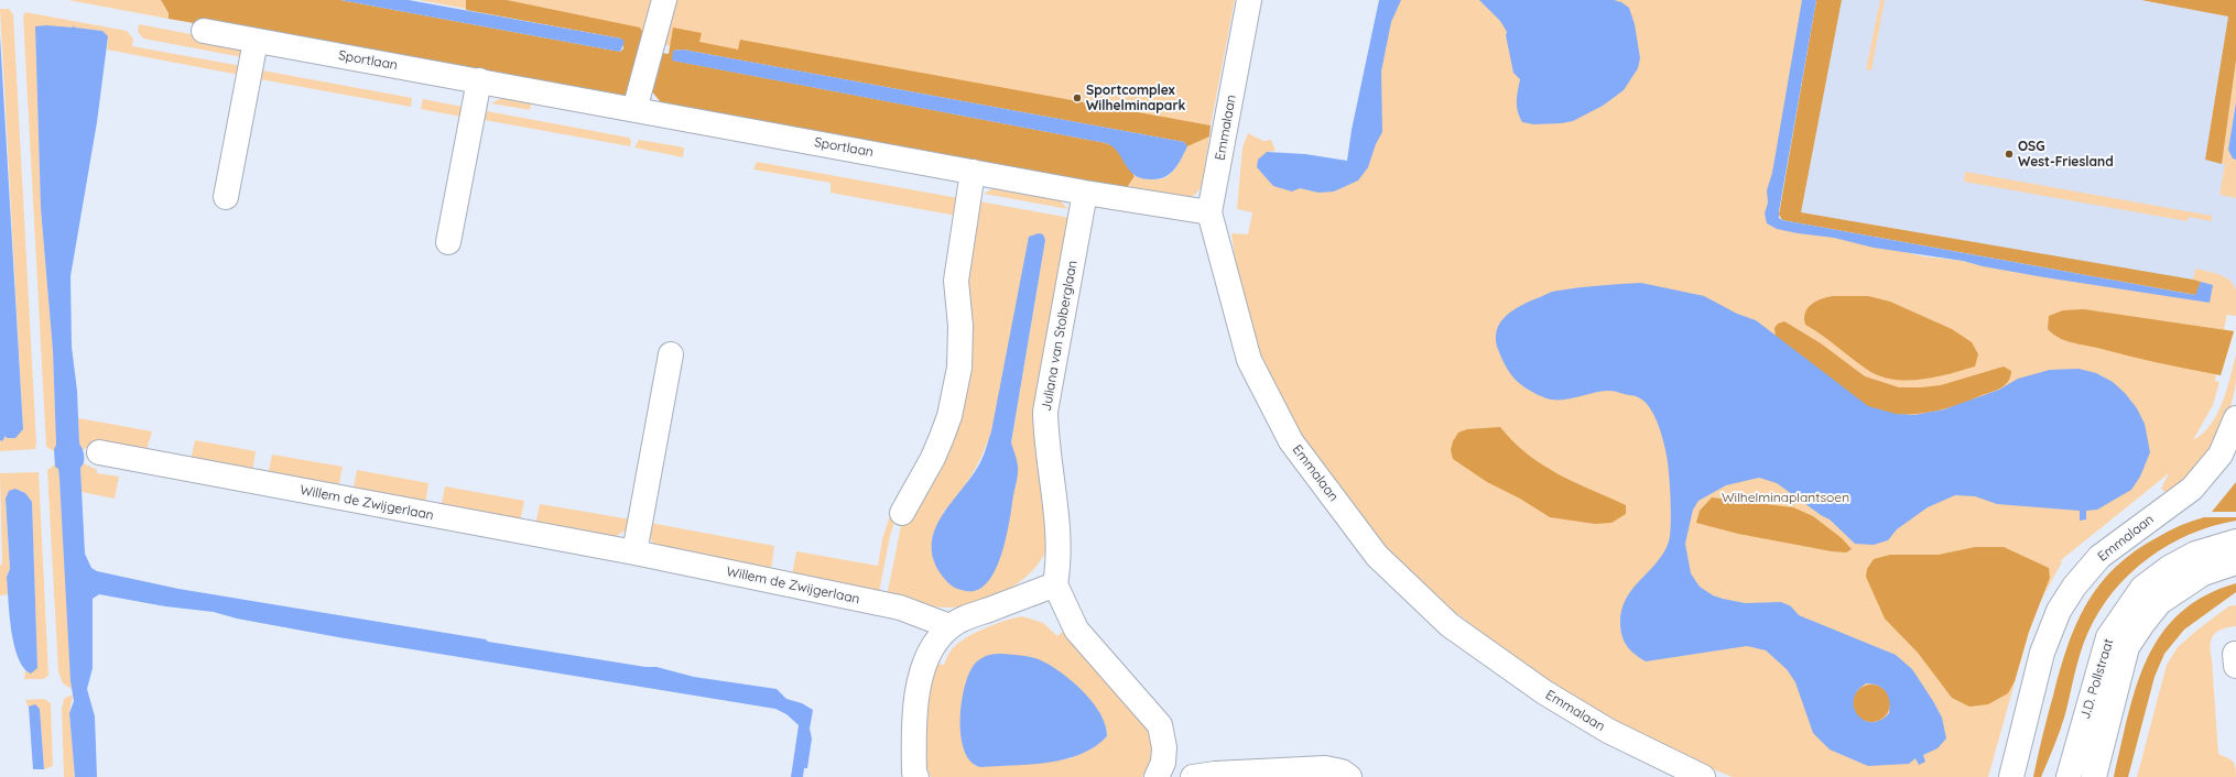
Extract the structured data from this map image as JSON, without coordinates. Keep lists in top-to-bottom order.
{
  "streets": {
    "street": [
      "Sportlaan",
      "Emmalaan",
      "Juliana van Stolberglaan",
      "Willem de Zwijgerlaan",
      "J.D. Pollstraat"
    ]
  },
  "crossings": [
    ["Sportlaan", "Emmalaan"],
    ["Sportlaan", "Juliana van Stolberglaan"]
  ],
  "parks": ["Wilhelminaplantsoen"],
  "places": ["Sportcomplex Wilhelminapark", "OSG West-Friesland"]
}
